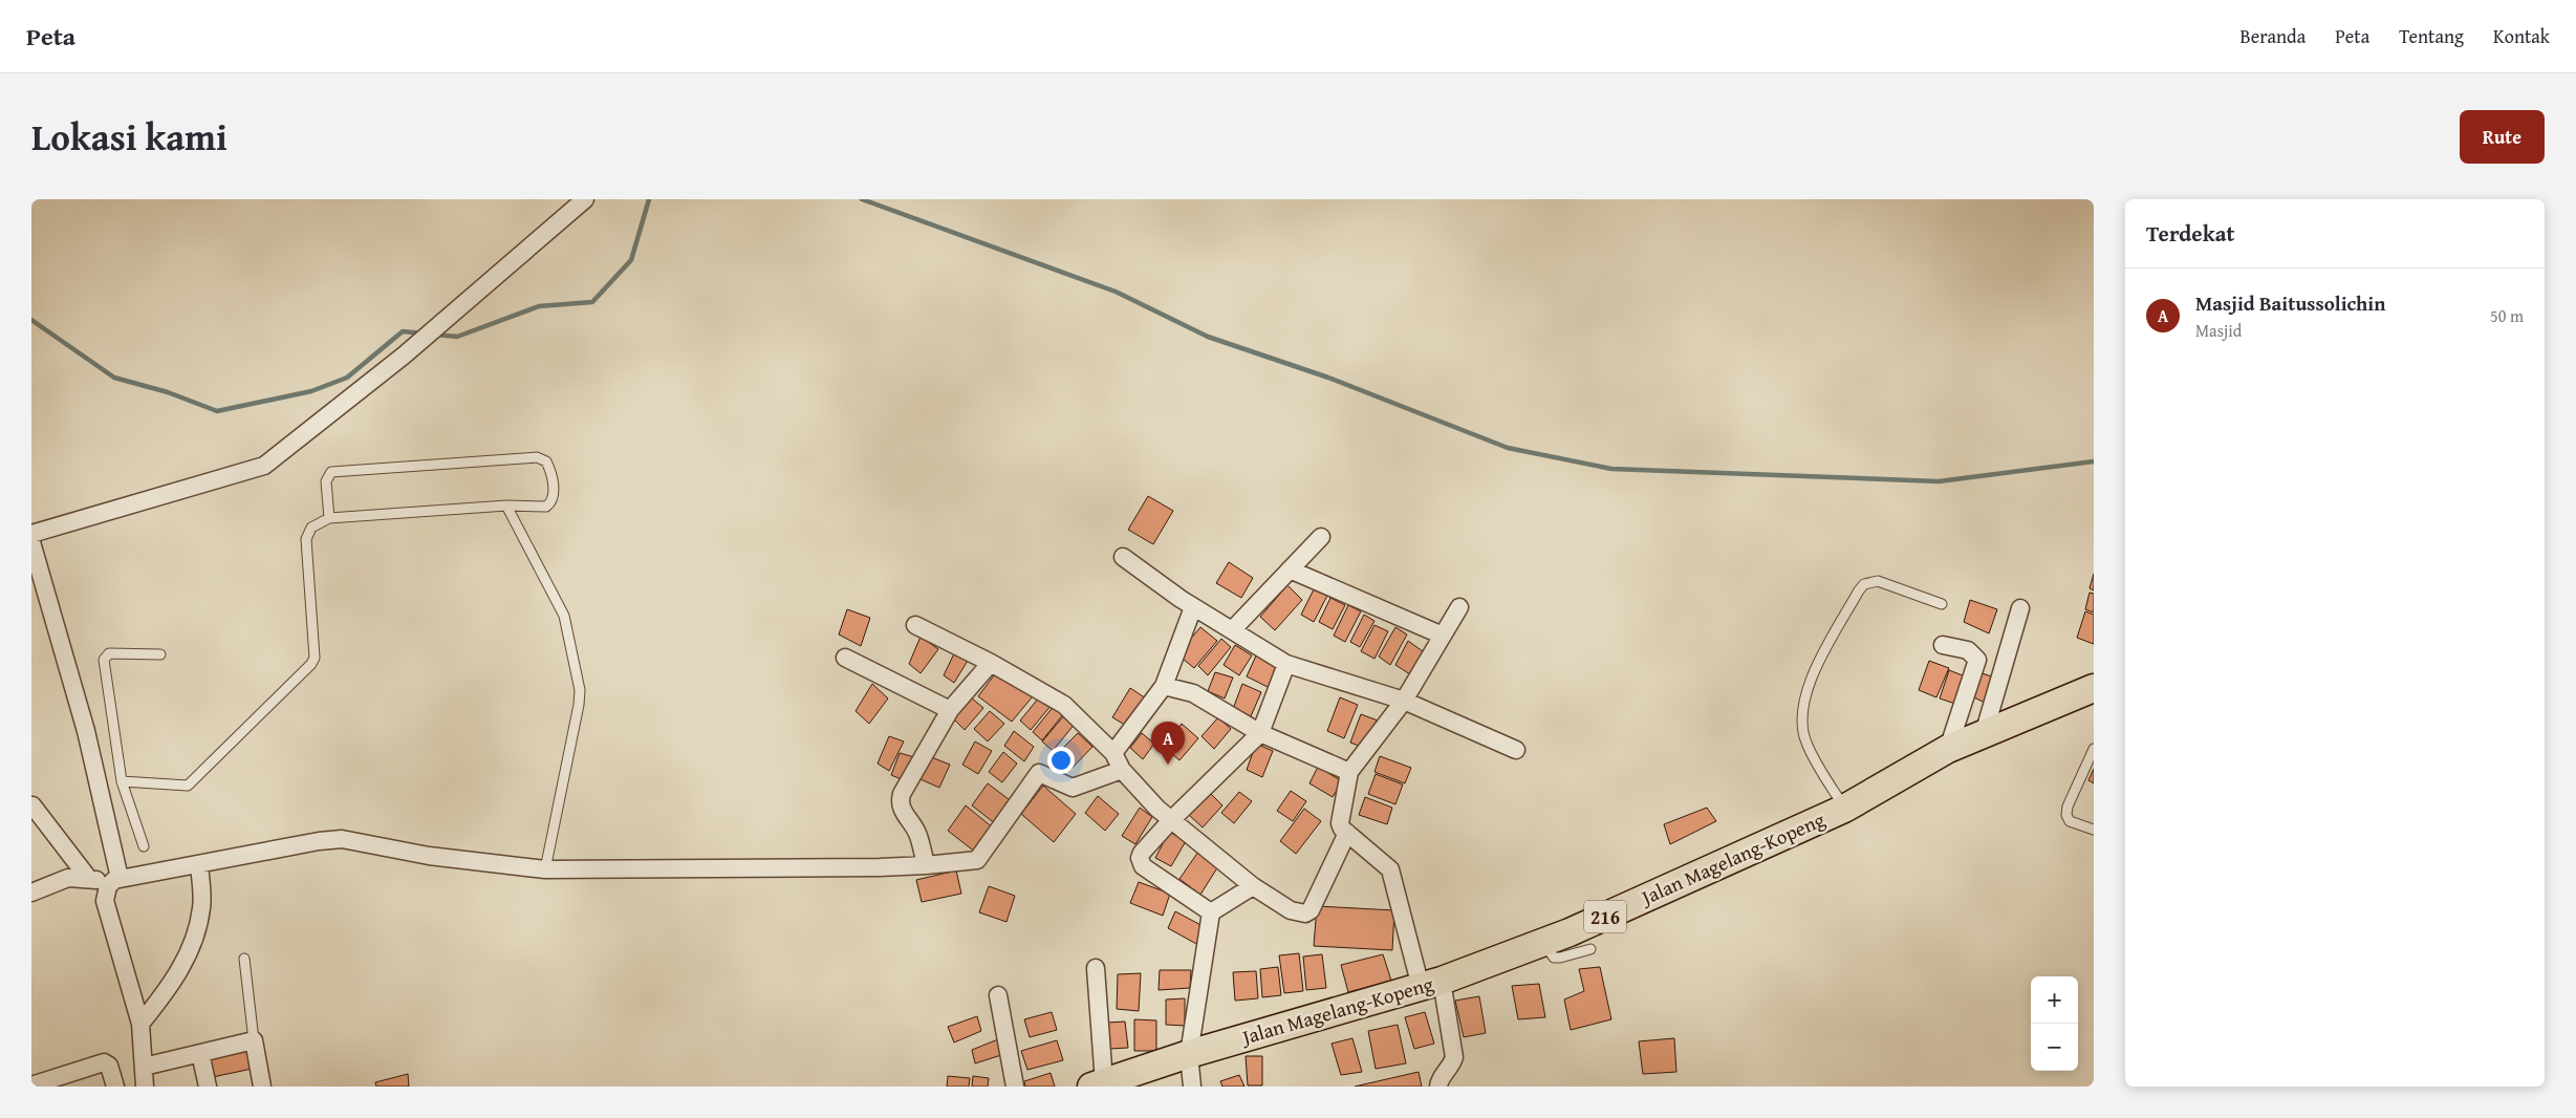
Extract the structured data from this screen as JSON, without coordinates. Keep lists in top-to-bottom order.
{
  "streets": {
    "main road": ["Jalan Magelang-Kopeng", "216"]
  },
  "page": {
    "header": "Peta",
    "nav": [
      "Beranda",
      "Peta",
      "Tentang",
      "Kontak"
    ],
    "title": "Lokasi kami",
    "buttons": "Rute",
    "heading": "Terdekat",
    "list": [
      {
        "mark": "A",
        "name": "Masjid Baitussolichin",
        "note": "Masjid",
        "value": "50 m"
      }
    ],
    "pins": "A",
    "map_buttons": ["+", "−"]
  }
}
